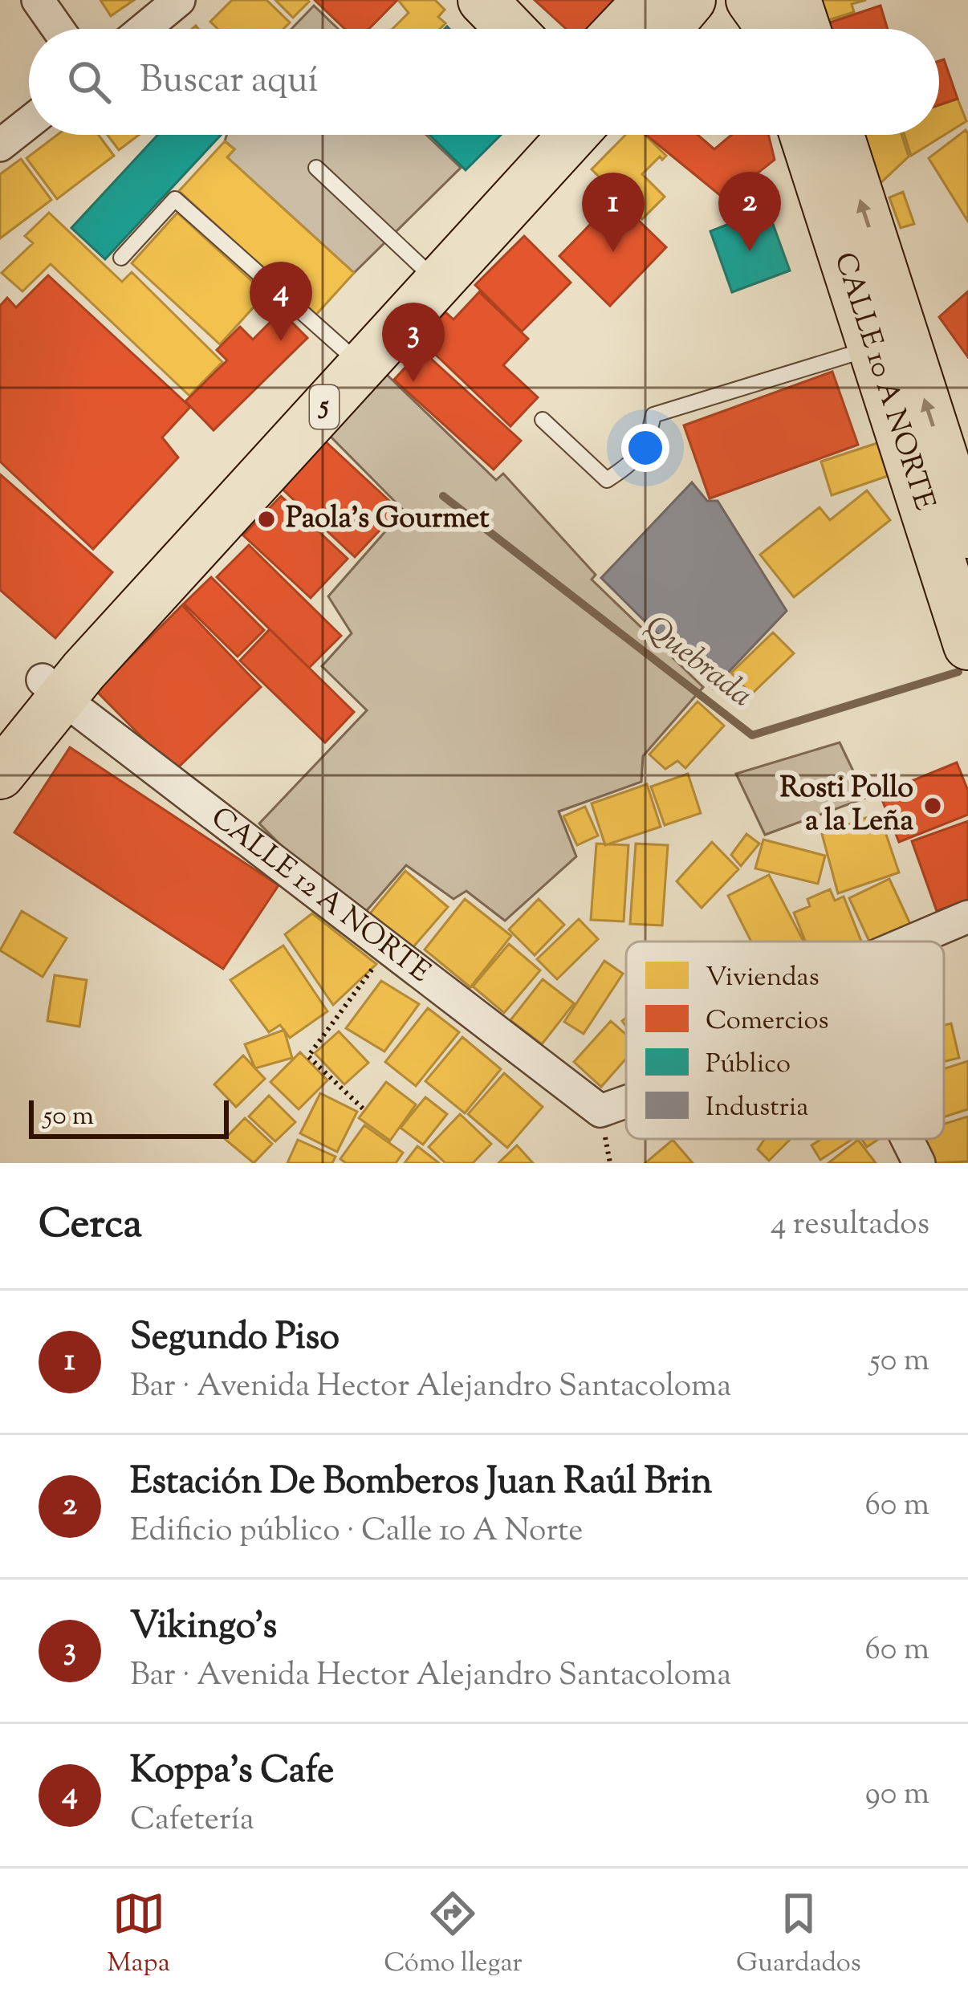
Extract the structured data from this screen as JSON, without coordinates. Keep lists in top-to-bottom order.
{
  "streets": {
    "main road": ["CALLE 10 A NORTE", "5"],
    "street": ["CALLE 12 A NORTE"]
  },
  "crossings": [
    ["5", "CALLE 12 A NORTE"]
  ],
  "water": ["Quebrada"],
  "places": ["Paola's Gourmet", "Rosti Pollo a la Leña"],
  "legend": [
    "Viviendas",
    "Comercios",
    "Público",
    "Industria"
  ],
  "scale_bar": "50 m",
  "page": {
    "search": "Buscar aquí",
    "pins": [
      "2",
      "1",
      "4",
      "3"
    ],
    "scale": "50 m",
    "heading": ["Cerca", "4 resultados"],
    "list": [
      {
        "mark": "1",
        "name": "Segundo Piso",
        "note": "Bar · Avenida Hector Alejandro Santacoloma",
        "value": "50 m"
      },
      {
        "mark": "2",
        "name": "Estación De Bomberos Juan Raúl Brin",
        "note": "Edificio público · Calle 10 A Norte",
        "value": "60 m"
      },
      {
        "mark": "3",
        "name": "Vikingo's",
        "note": "Bar · Avenida Hector Alejandro Santacoloma",
        "value": "60 m"
      },
      {
        "mark": "4",
        "name": "Koppa's Cafe",
        "note": "Cafetería",
        "value": "90 m"
      }
    ],
    "nav": ["Mapa", "Cómo llegar", "Guardados"]
  }
}
